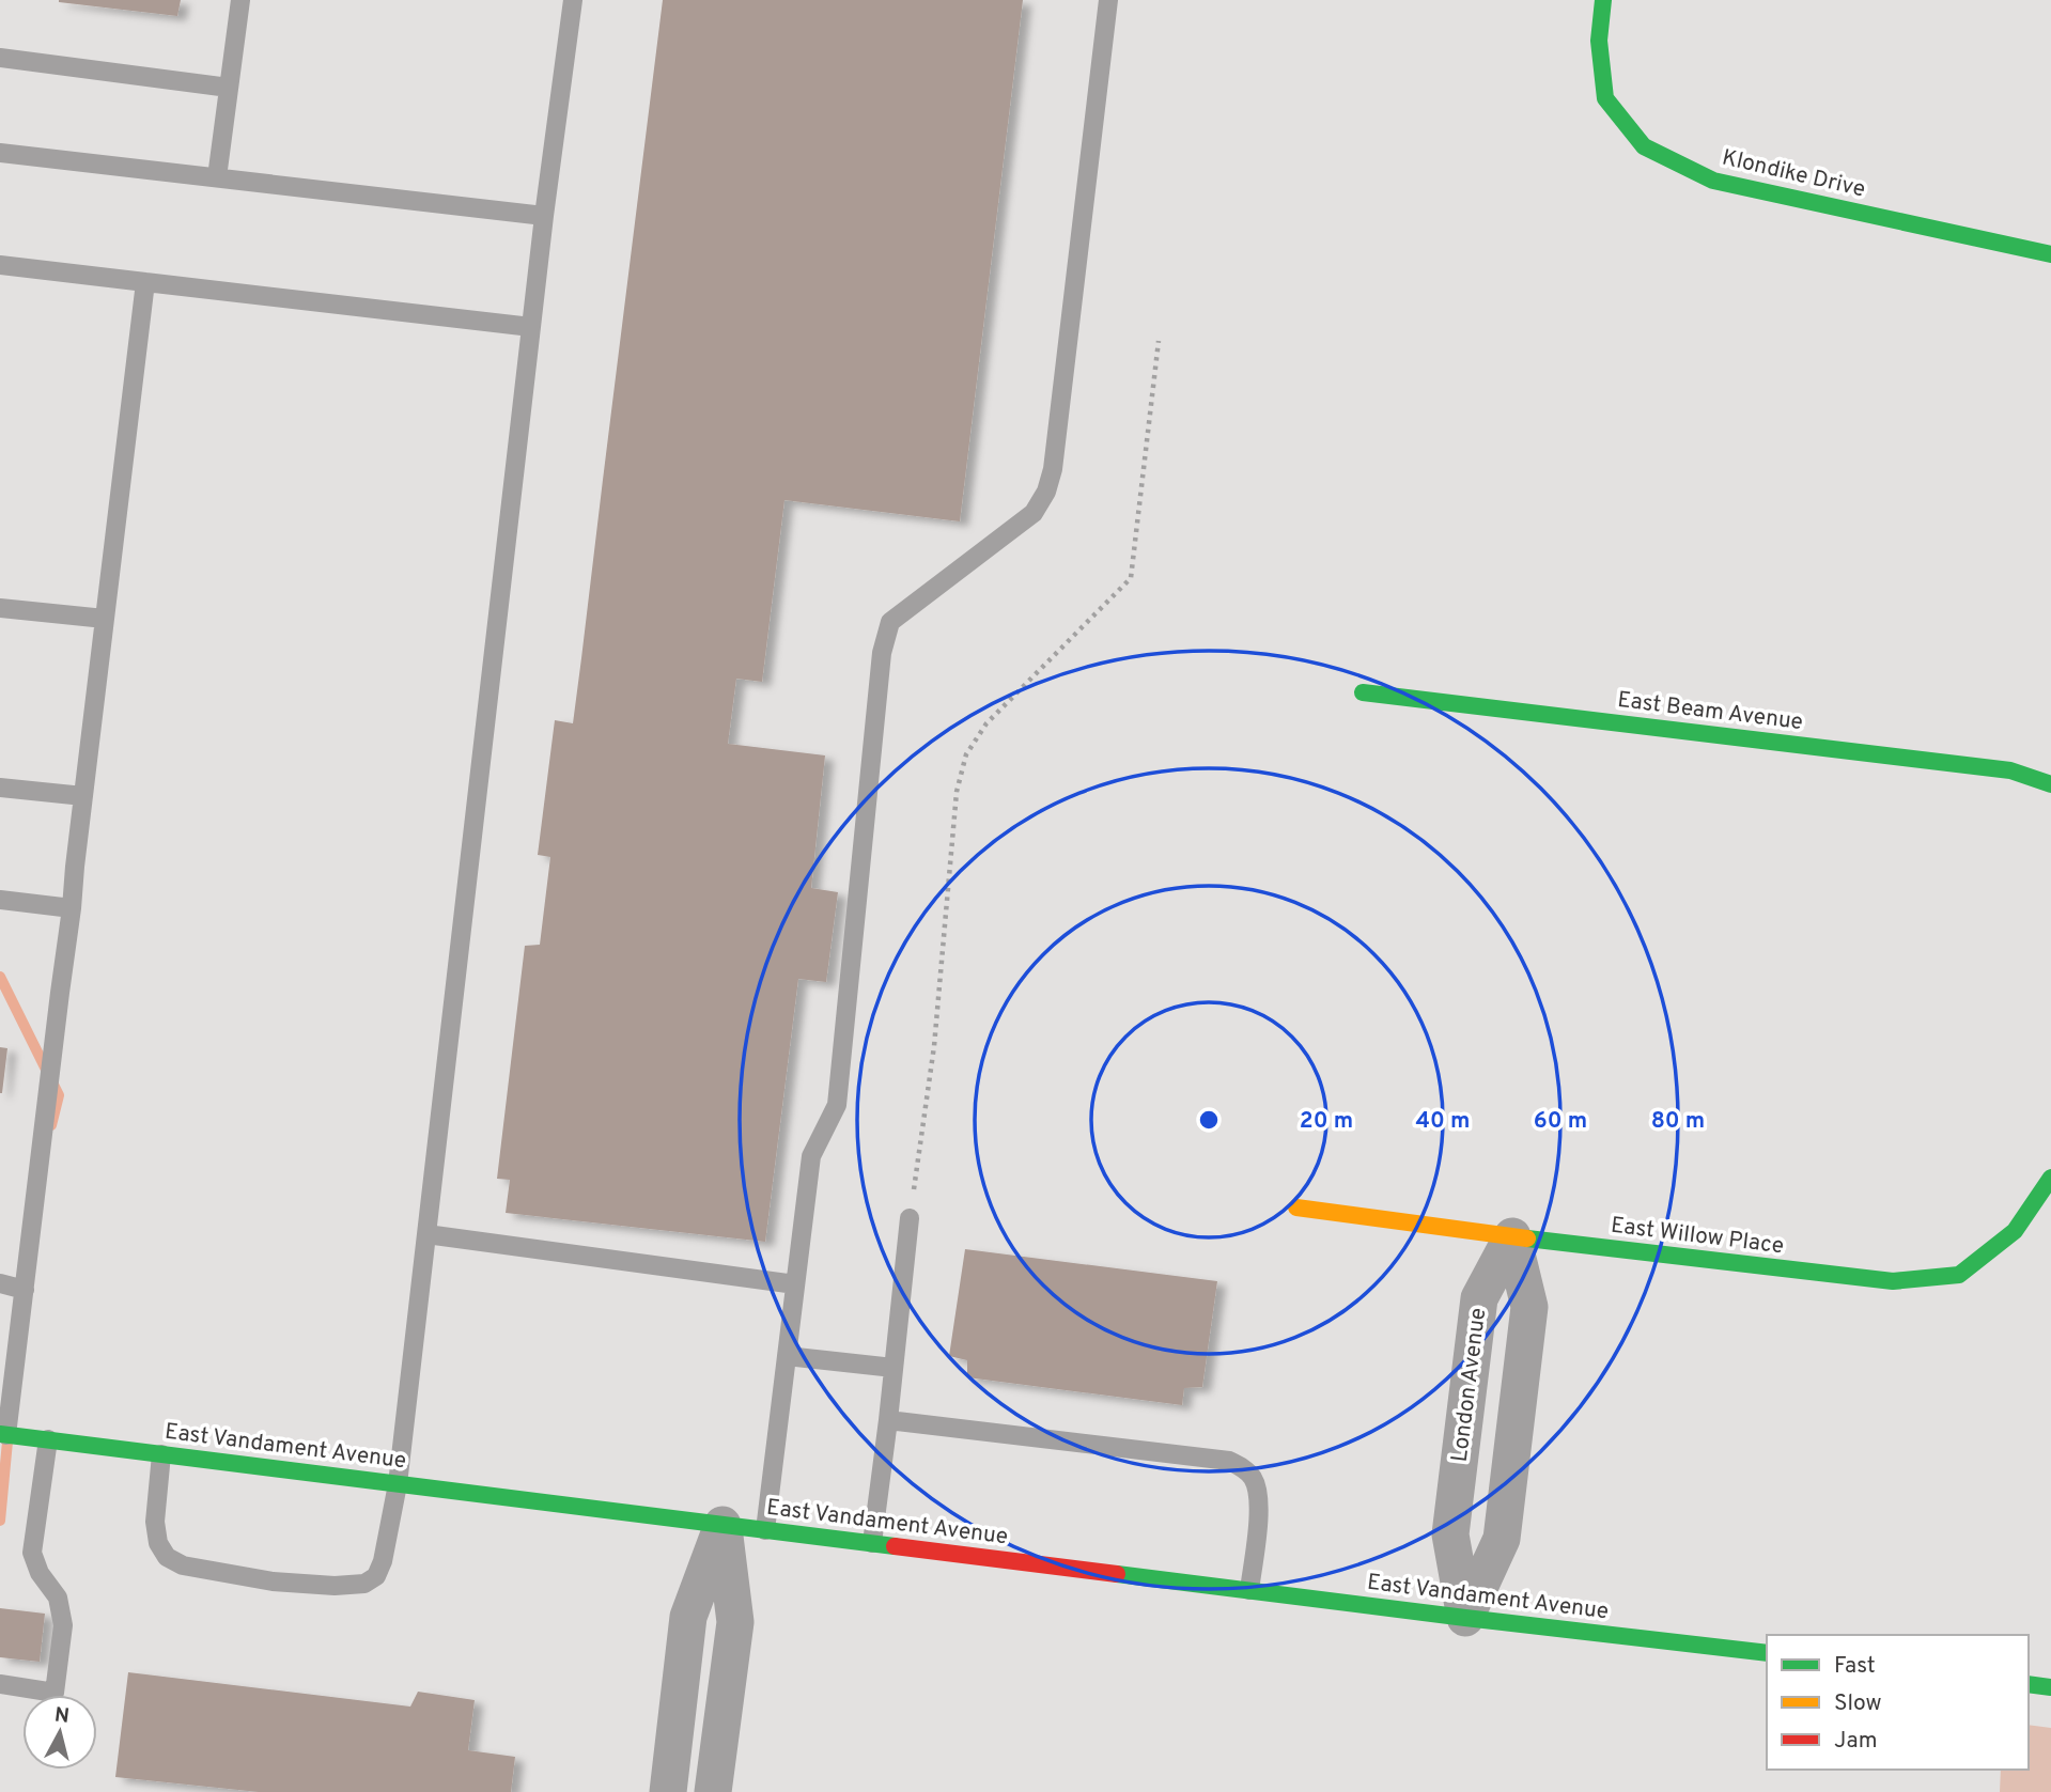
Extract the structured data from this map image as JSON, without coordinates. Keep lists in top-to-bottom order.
{
  "streets": {
    "street": [
      "Klondike Drive",
      "East Beam Avenue",
      "East Willow Place",
      "London Avenue",
      "East Vandament Avenue"
    ]
  },
  "crossings": [
    ["East Willow Place", "London Avenue"],
    ["London Avenue", "East Vandament Avenue"]
  ],
  "legend": ["Fast", "Slow", "Jam"],
  "north": "top",
  "rings": [
    "20 m",
    "40 m",
    "60 m",
    "80 m"
  ]
}
